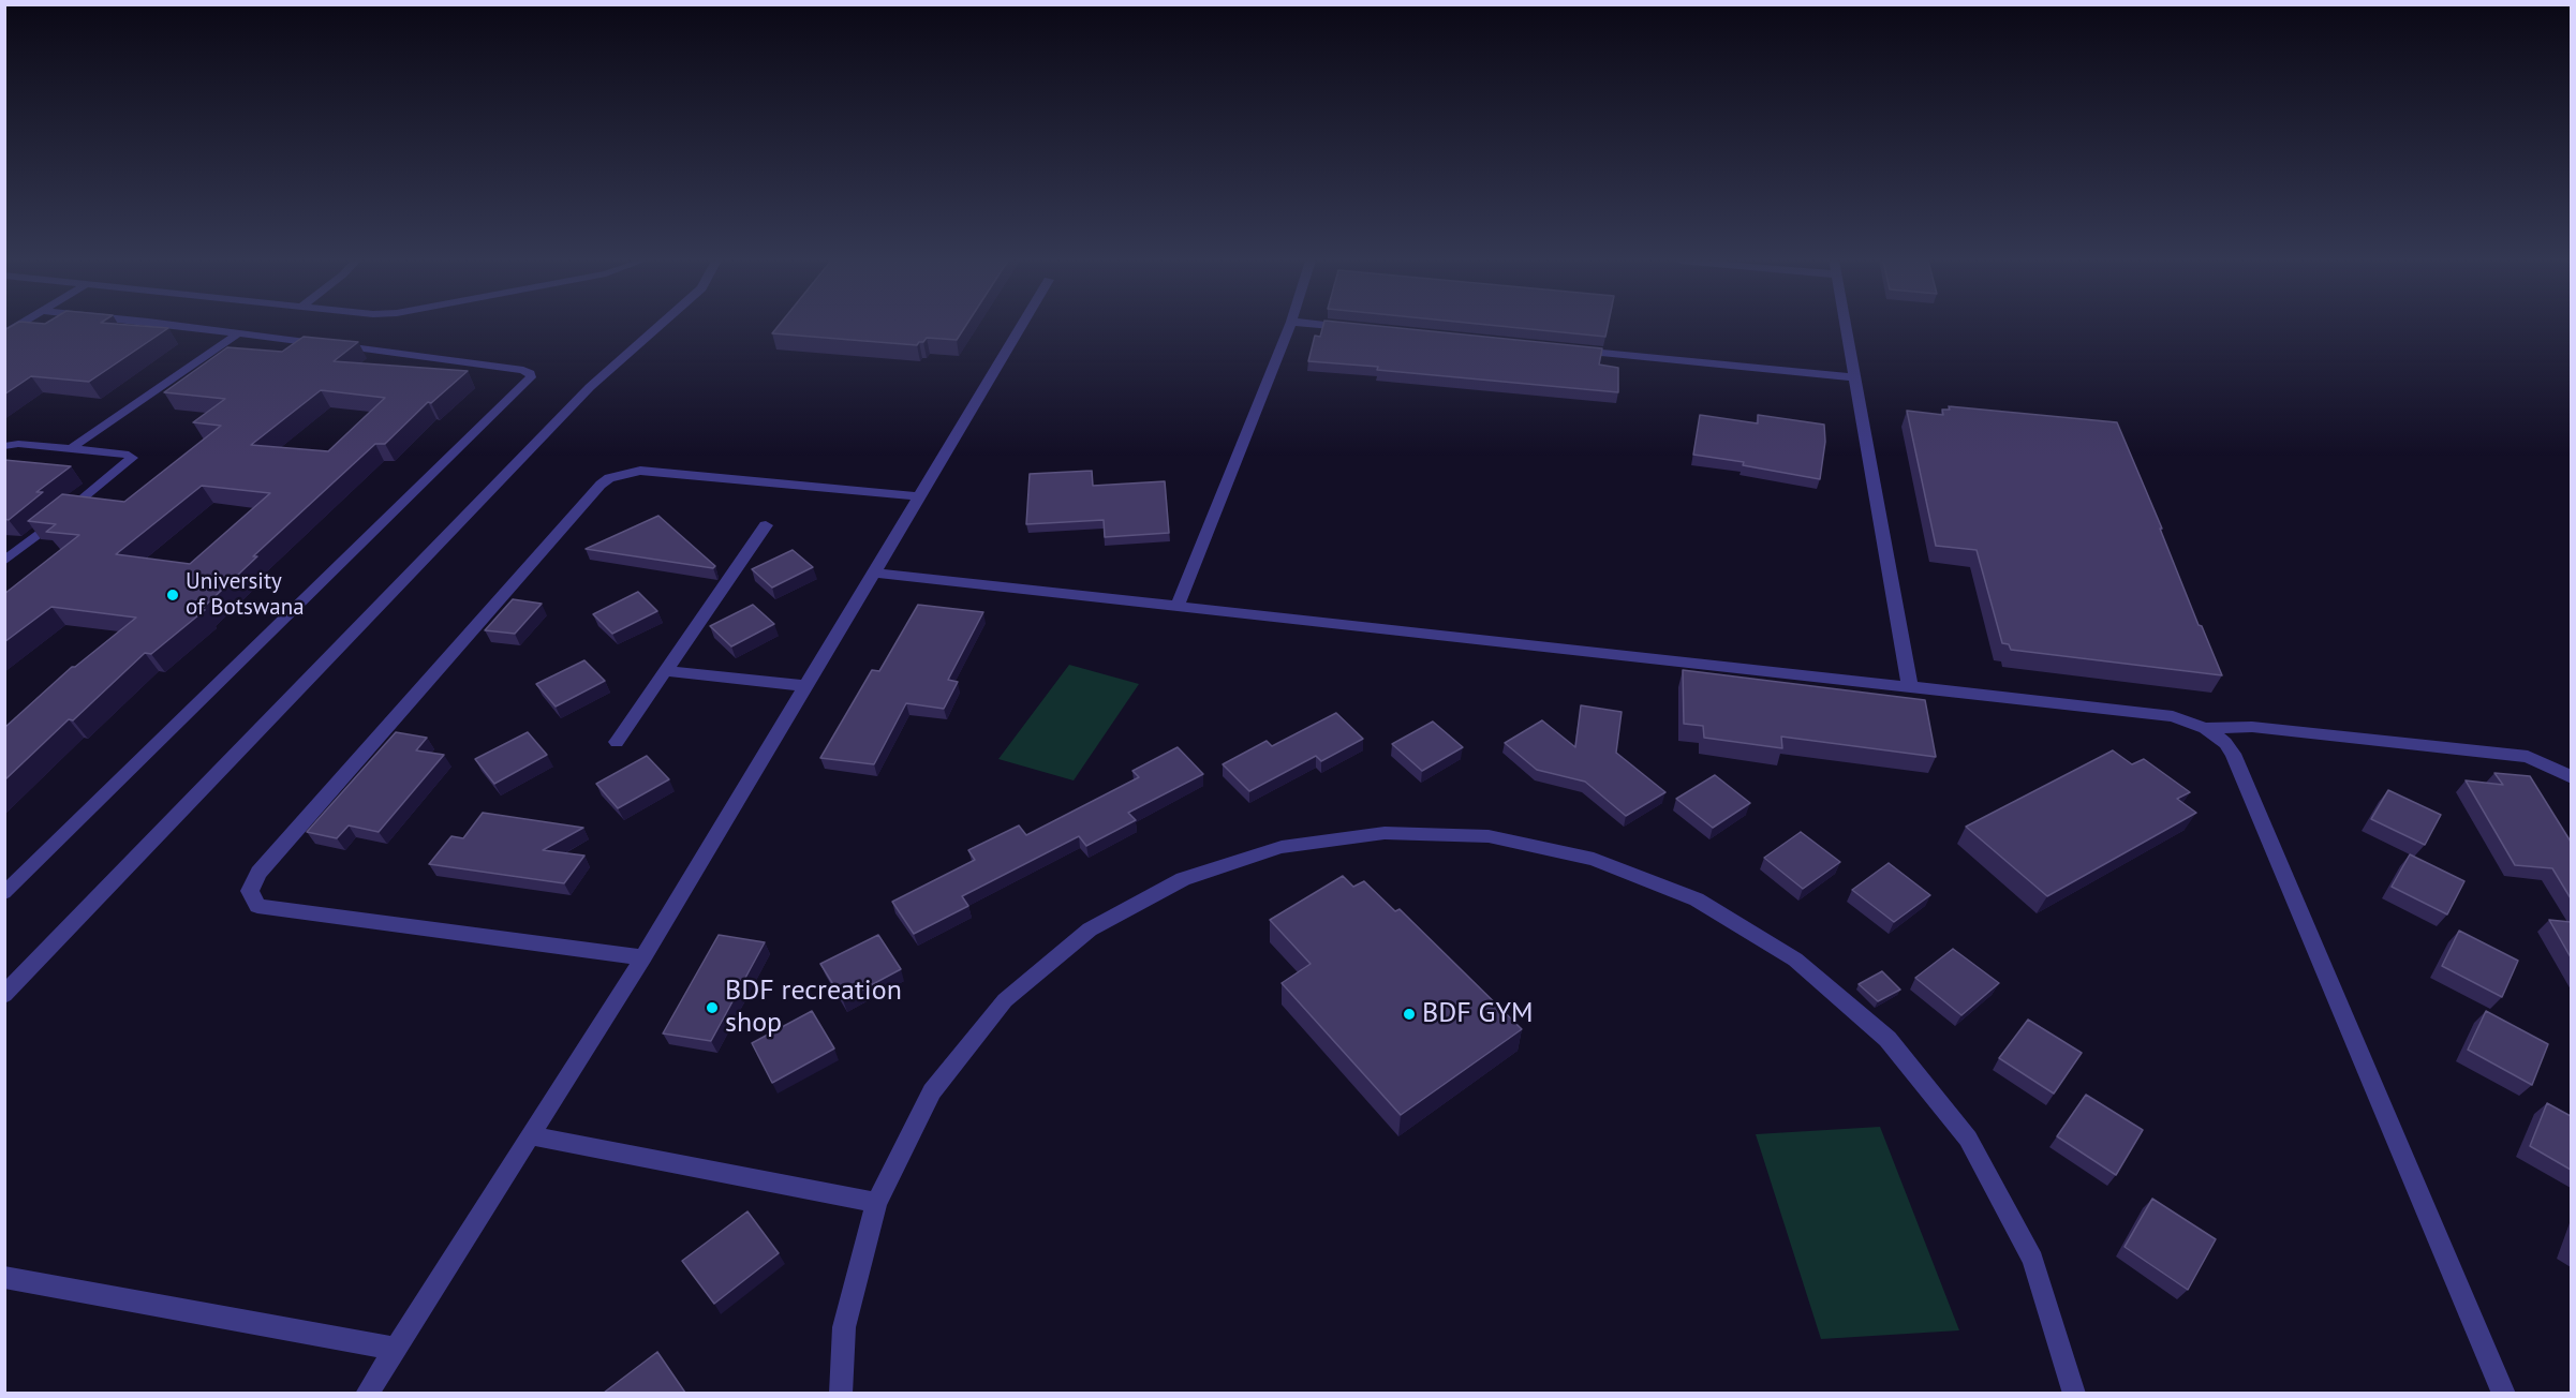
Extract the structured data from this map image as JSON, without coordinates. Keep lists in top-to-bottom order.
{
  "places": ["University of Botswana", "BDF recreation shop", "BDF GYM"]
}
